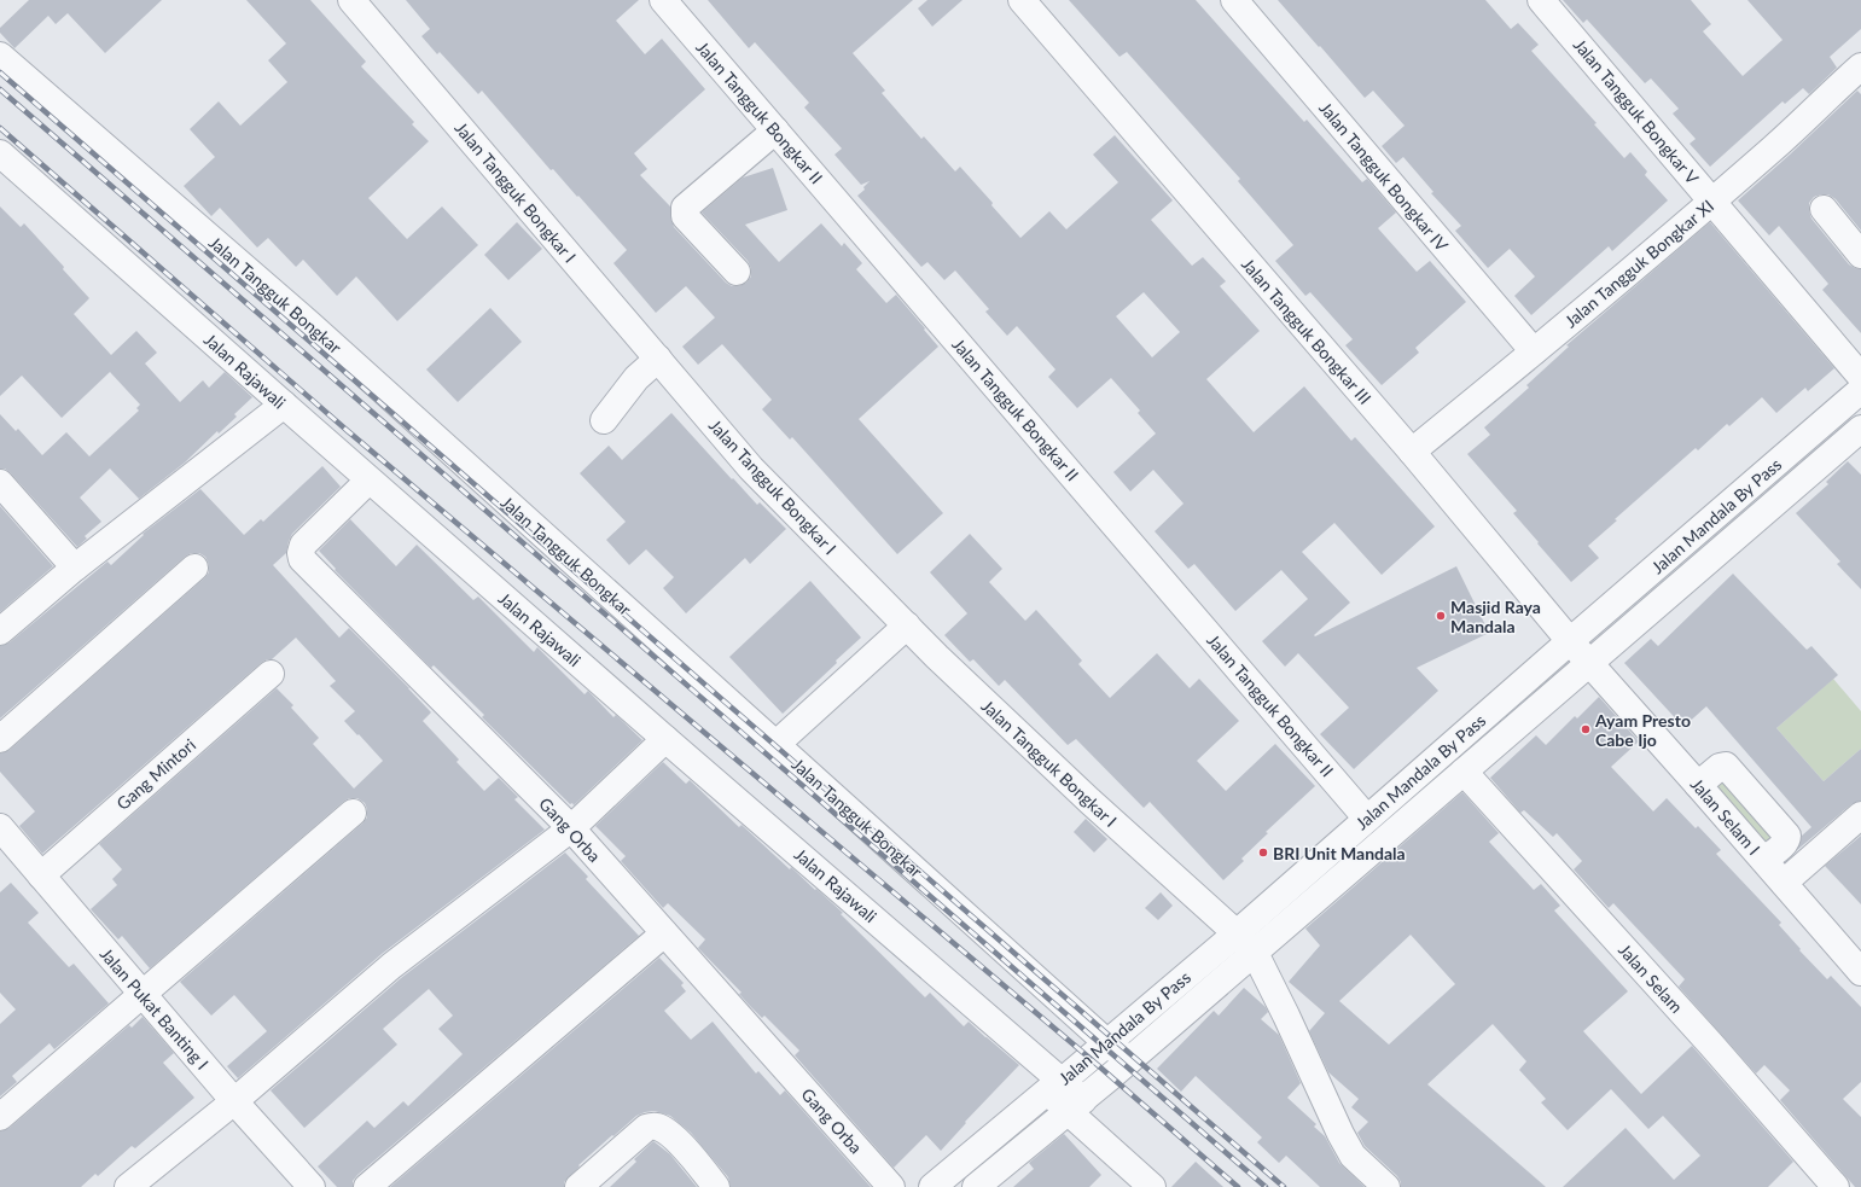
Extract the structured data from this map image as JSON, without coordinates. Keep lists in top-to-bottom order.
{
  "streets": {
    "street": [
      "Jalan Tangguk Bongkar V",
      "Jalan Tangguk Bongkar II",
      "Jalan Tangguk Bongkar IV",
      "Jalan Tangguk Bongkar I",
      "Jalan Tangguk Bongkar XI",
      "Jalan Tangguk Bongkar",
      "Jalan Tangguk Bongkar III",
      "Jalan Rajawali",
      "Jalan Mandala By Pass",
      "Gang Mintori",
      "Jalan Selam I",
      "Gang Orba",
      "Jalan Selam",
      "Jalan Pukat Banting I"
    ]
  },
  "crossings": [
    ["Jalan Tangguk Bongkar V", "Jalan Tangguk Bongkar XI"],
    ["Jalan Tangguk Bongkar II", "Jalan Mandala By Pass"],
    ["Jalan Tangguk Bongkar IV", "Jalan Tangguk Bongkar XI"],
    ["Jalan Tangguk Bongkar I", "Jalan Mandala By Pass"],
    ["Jalan Tangguk Bongkar XI", "Jalan Tangguk Bongkar III"],
    ["Jalan Tangguk Bongkar", "Jalan Mandala By Pass"],
    ["Jalan Tangguk Bongkar III", "Jalan Mandala By Pass"],
    ["Jalan Tangguk Bongkar III", "Jalan Selam I"],
    ["Jalan Rajawali", "Jalan Mandala By Pass"],
    ["Jalan Mandala By Pass", "Jalan Selam I"],
    ["Jalan Mandala By Pass", "Jalan Selam"],
    ["Gang Mintori", "Jalan Pukat Banting I"]
  ],
  "places": ["Masjid Raya Mandala", "Ayam Presto Cabe Ijo", "BRI Unit Mandala"]
}
